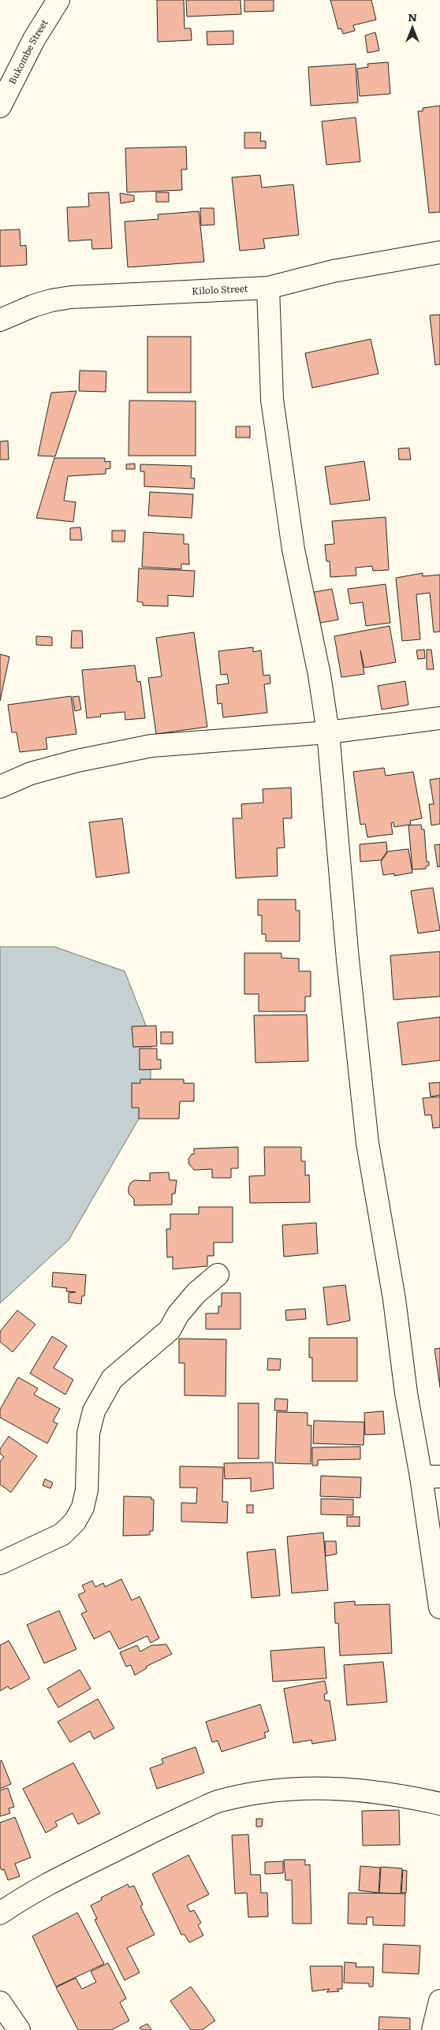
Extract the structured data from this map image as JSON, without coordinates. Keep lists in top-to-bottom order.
{
  "streets": {
    "street": ["Bukombe Street", "Kilolo Street"]
  },
  "north": "top"
}
